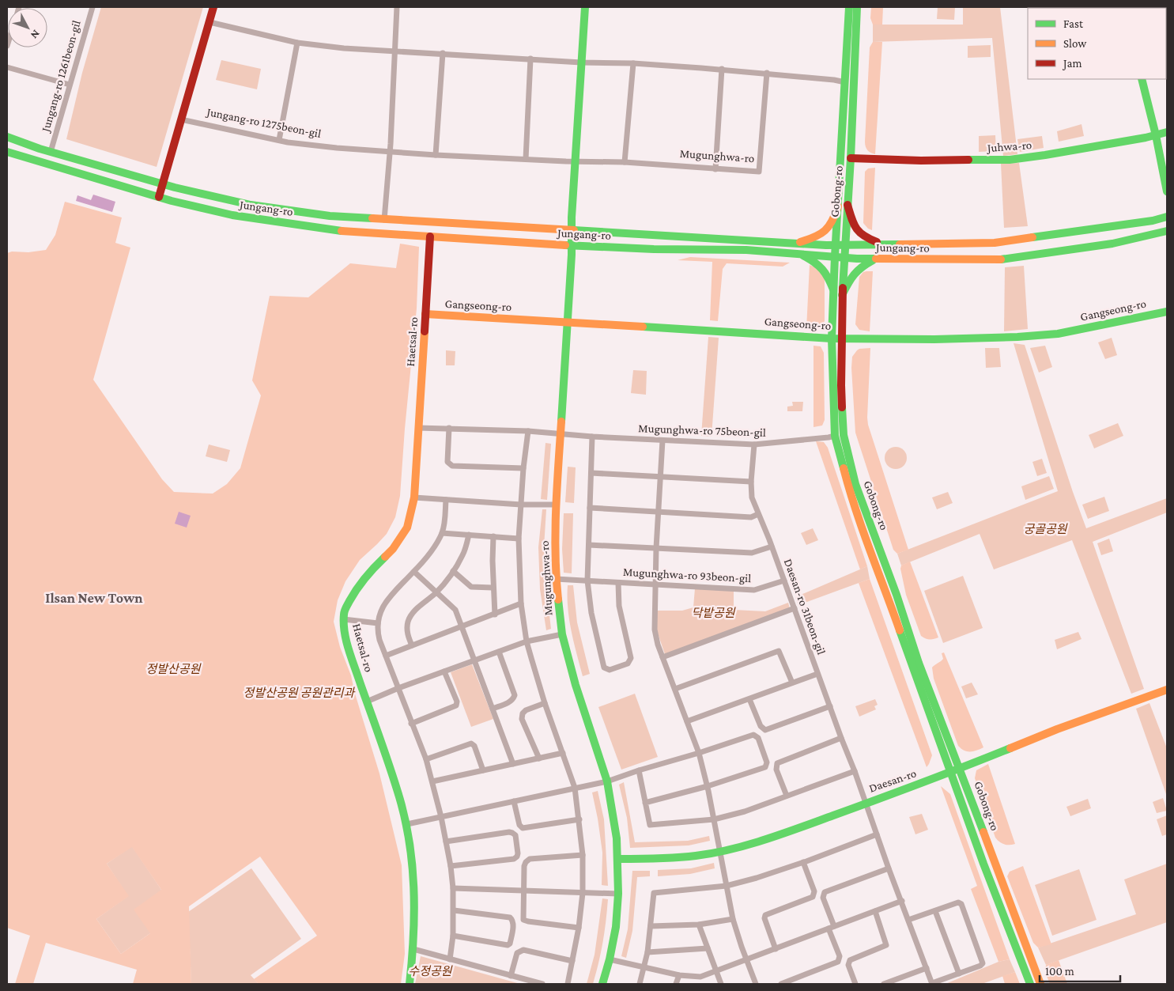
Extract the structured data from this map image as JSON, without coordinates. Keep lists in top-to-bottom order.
{
  "streets": {
    "main road": [
      "Juhwa-ro",
      "Mugunghwa-ro",
      "Gobong-ro",
      "Jungang-ro",
      "Gangseong-ro",
      "Haetsal-ro",
      "Daesan-ro"
    ],
    "street": [
      "Jungang-ro 1261beon-gil",
      "Jungang-ro 1275beon-gil",
      "Mugunghwa-ro 75beon-gil",
      "Mugunghwa-ro 93beon-gil",
      "Daesan-ro 31beon-gil"
    ]
  },
  "crossings": [
    ["Jungang-ro 1261beon-gil", "Jungang-ro"],
    ["Jungang-ro 1275beon-gil", "Mugunghwa-ro"],
    ["Juhwa-ro", "Gobong-ro"],
    ["Mugunghwa-ro", "Jungang-ro"],
    ["Mugunghwa-ro", "Gangseong-ro"],
    ["Mugunghwa-ro", "Mugunghwa-ro 75beon-gil"],
    ["Mugunghwa-ro", "Mugunghwa-ro 93beon-gil"],
    ["Mugunghwa-ro", "Daesan-ro"],
    ["Gobong-ro", "Jungang-ro"],
    ["Gobong-ro", "Gangseong-ro"],
    ["Gobong-ro", "Mugunghwa-ro 75beon-gil"],
    ["Gobong-ro", "Daesan-ro"],
    ["Jungang-ro", "Haetsal-ro"],
    ["Gangseong-ro", "Haetsal-ro"],
    ["Haetsal-ro", "Mugunghwa-ro 75beon-gil"],
    ["Mugunghwa-ro 75beon-gil", "Daesan-ro 31beon-gil"],
    ["Mugunghwa-ro 93beon-gil", "Daesan-ro 31beon-gil"],
    ["Daesan-ro 31beon-gil", "Daesan-ro"]
  ],
  "districts": ["Ilsan New Town"],
  "parks": [
    "궁골공원",
    "닥밭공원",
    "정발산공원",
    "정발산공원 공원관리과",
    "수정공원"
  ],
  "legend": ["Fast", "Slow", "Jam"],
  "scale_bar": "100 m",
  "north": "bottom right"
}
